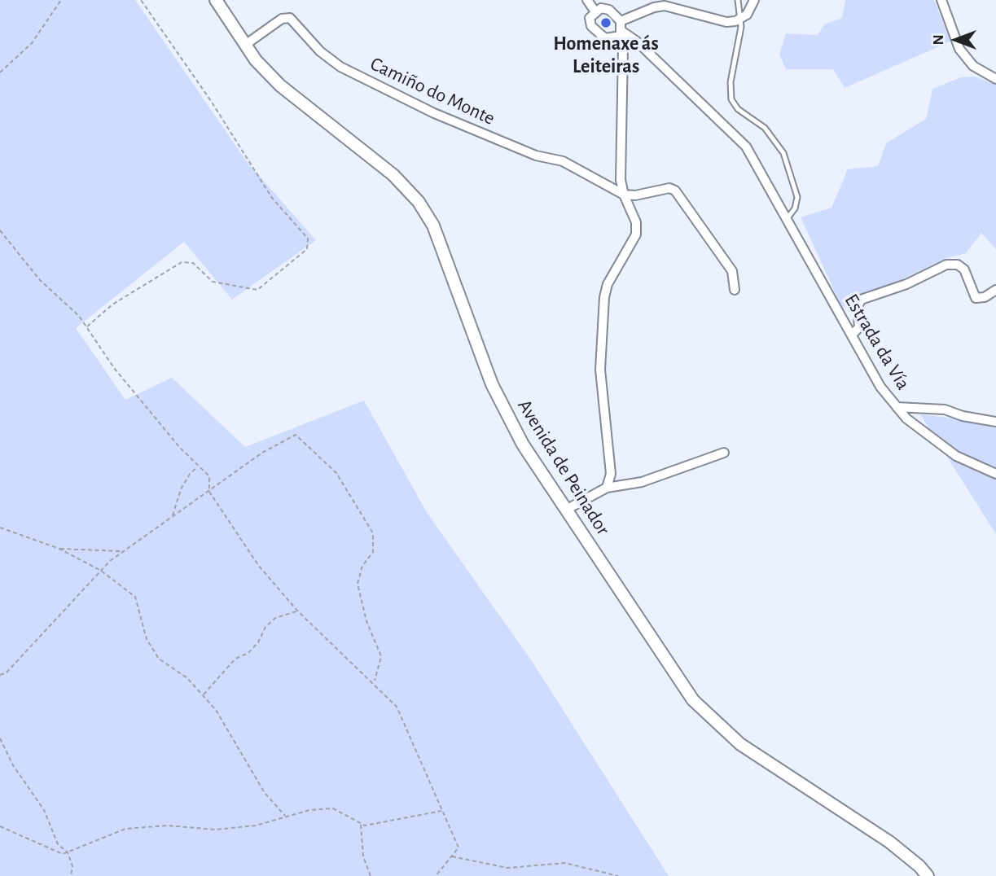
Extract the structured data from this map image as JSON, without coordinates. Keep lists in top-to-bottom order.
{
  "streets": {
    "street": ["Camiño do Monte", "Estrada da Vía", "Avenida de Peinador"]
  },
  "crossings": [
    ["Camiño do Monte", "Avenida de Peinador"]
  ],
  "places": ["Homenaxe ás Leiteiras"],
  "north": "left"
}
